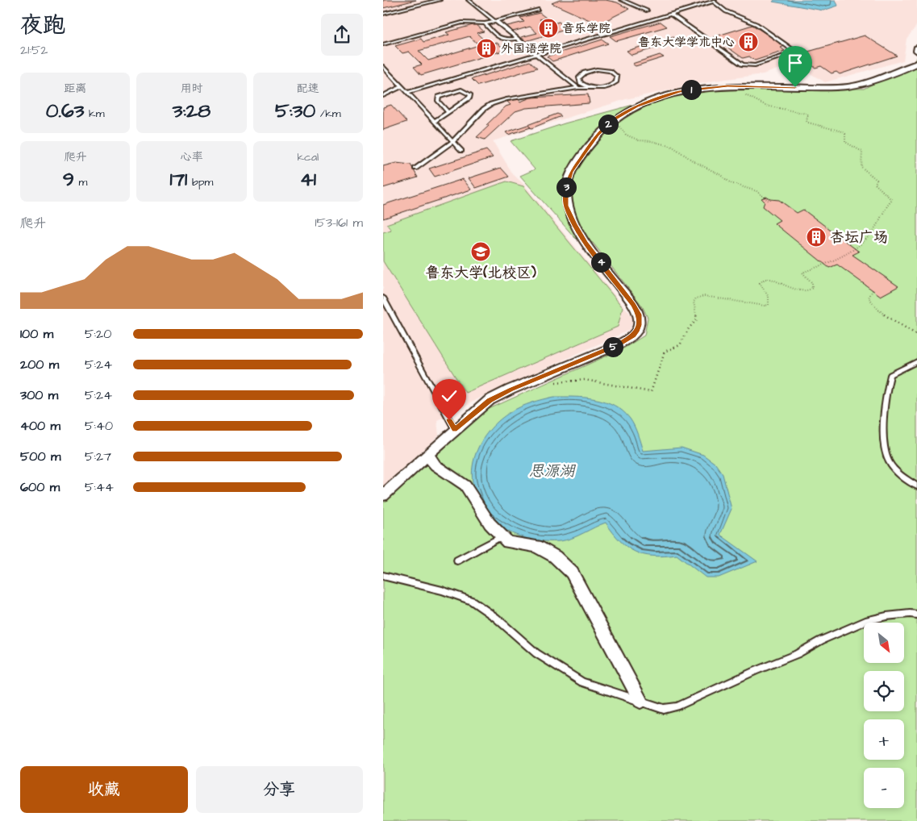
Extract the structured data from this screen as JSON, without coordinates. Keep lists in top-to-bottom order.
{
  "water": ["思源湖"],
  "places": {
    "building": [
      "音乐学院",
      "鲁东大学学术中心",
      "外国语学院",
      "杏坛广场"
    ],
    "school or university": ["鲁东大学(北校区)"]
  },
  "north": "bottom right",
  "page": {
    "heading": ["夜跑", "21:52"],
    "stats": [
      ["距离", "0.63 km"],
      ["用时", "3:28"],
      ["配速", "5:30 /km"],
      ["爬升", "9 m"],
      ["心率", "171 bpm"],
      ["kcal", "41"]
    ],
    "pins": [
      "1",
      "2",
      "3",
      "4",
      "5"
    ],
    "chart": ["爬升", "153–161 m"],
    "list": [
      {
        "name": "100 m",
        "note": "5:20"
      },
      {
        "name": "200 m",
        "note": "5:24"
      },
      {
        "name": "300 m",
        "note": "5:24"
      },
      {
        "name": "400 m",
        "note": "5:40"
      },
      {
        "name": "500 m",
        "note": "5:27"
      },
      {
        "name": "600 m",
        "note": "5:44"
      }
    ],
    "map_buttons": ["+", "−"],
    "buttons": ["收藏", "分享"]
  }
}
